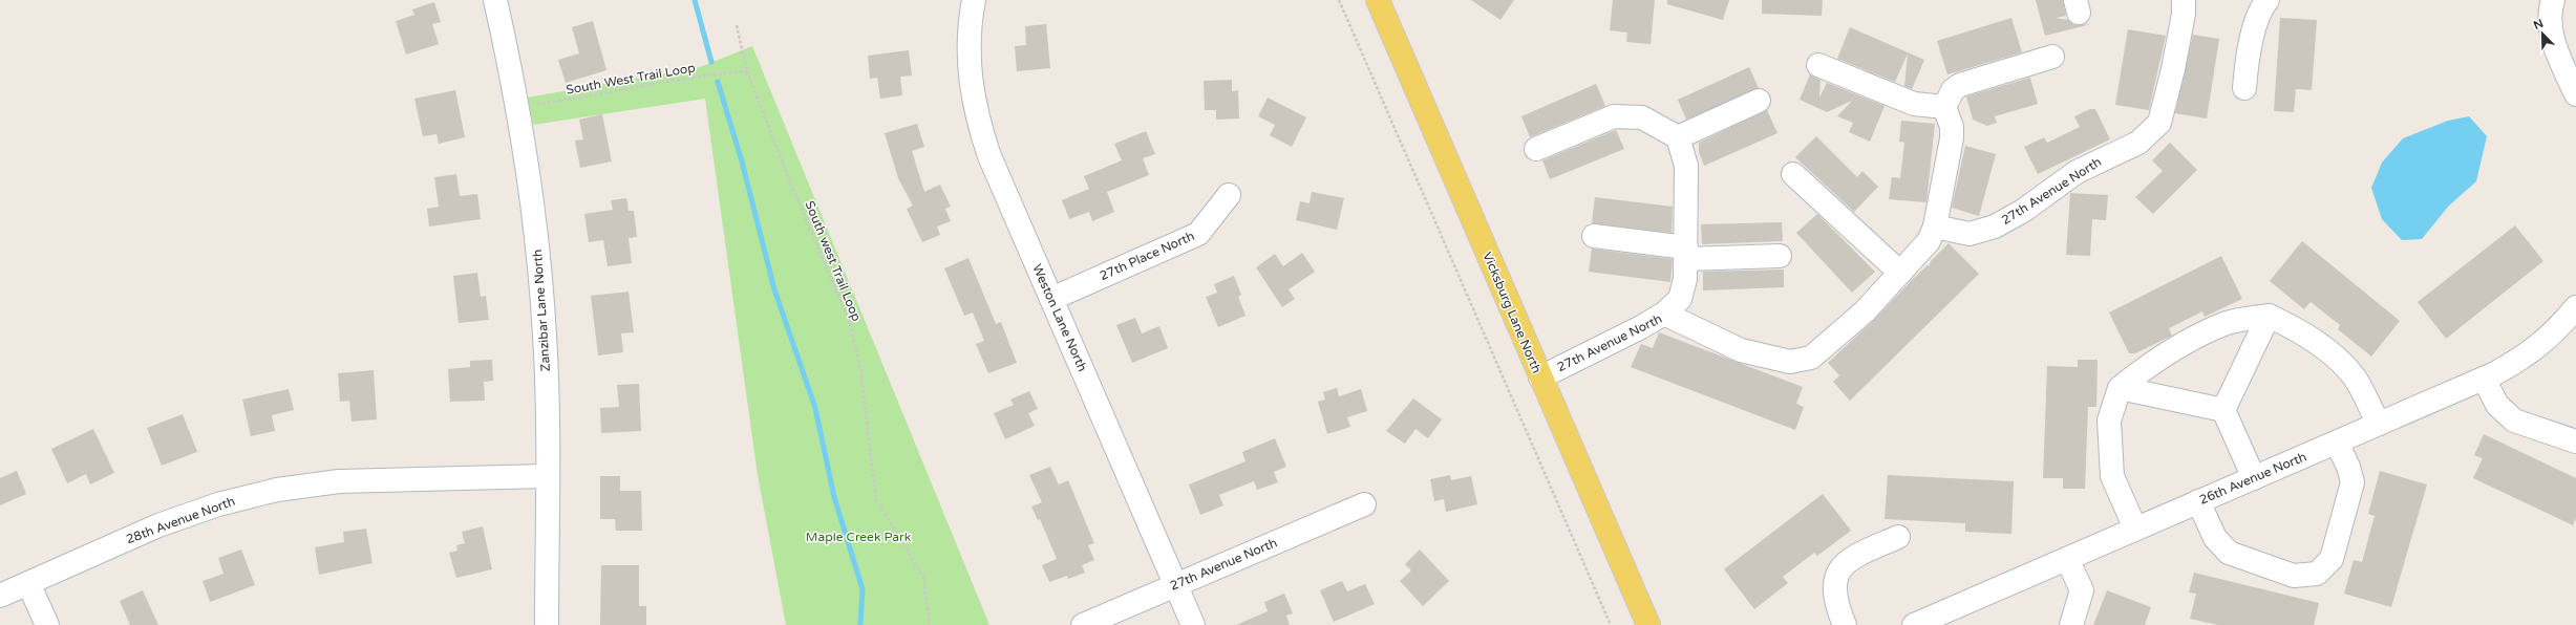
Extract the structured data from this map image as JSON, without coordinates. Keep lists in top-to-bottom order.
{
  "streets": {
    "main road": ["Vicksburg Lane North"],
    "street": [
      "27th Avenue North",
      "27th Place North",
      "Zanzibar Lane North",
      "Weston Lane North",
      "26th Avenue North",
      "28th Avenue North"
    ],
    "path": ["South West Trail Loop", "South west Trail Loop"]
  },
  "crossings": [
    ["South West Trail Loop", "South west Trail Loop"],
    ["South West Trail Loop", "Zanzibar Lane North"],
    ["27th Avenue North", "Vicksburg Lane North"],
    ["27th Avenue North", "Weston Lane North"],
    ["27th Place North", "Weston Lane North"],
    ["Zanzibar Lane North", "28th Avenue North"]
  ],
  "parks": ["Maple Creek Park"],
  "north": "top left"
}
